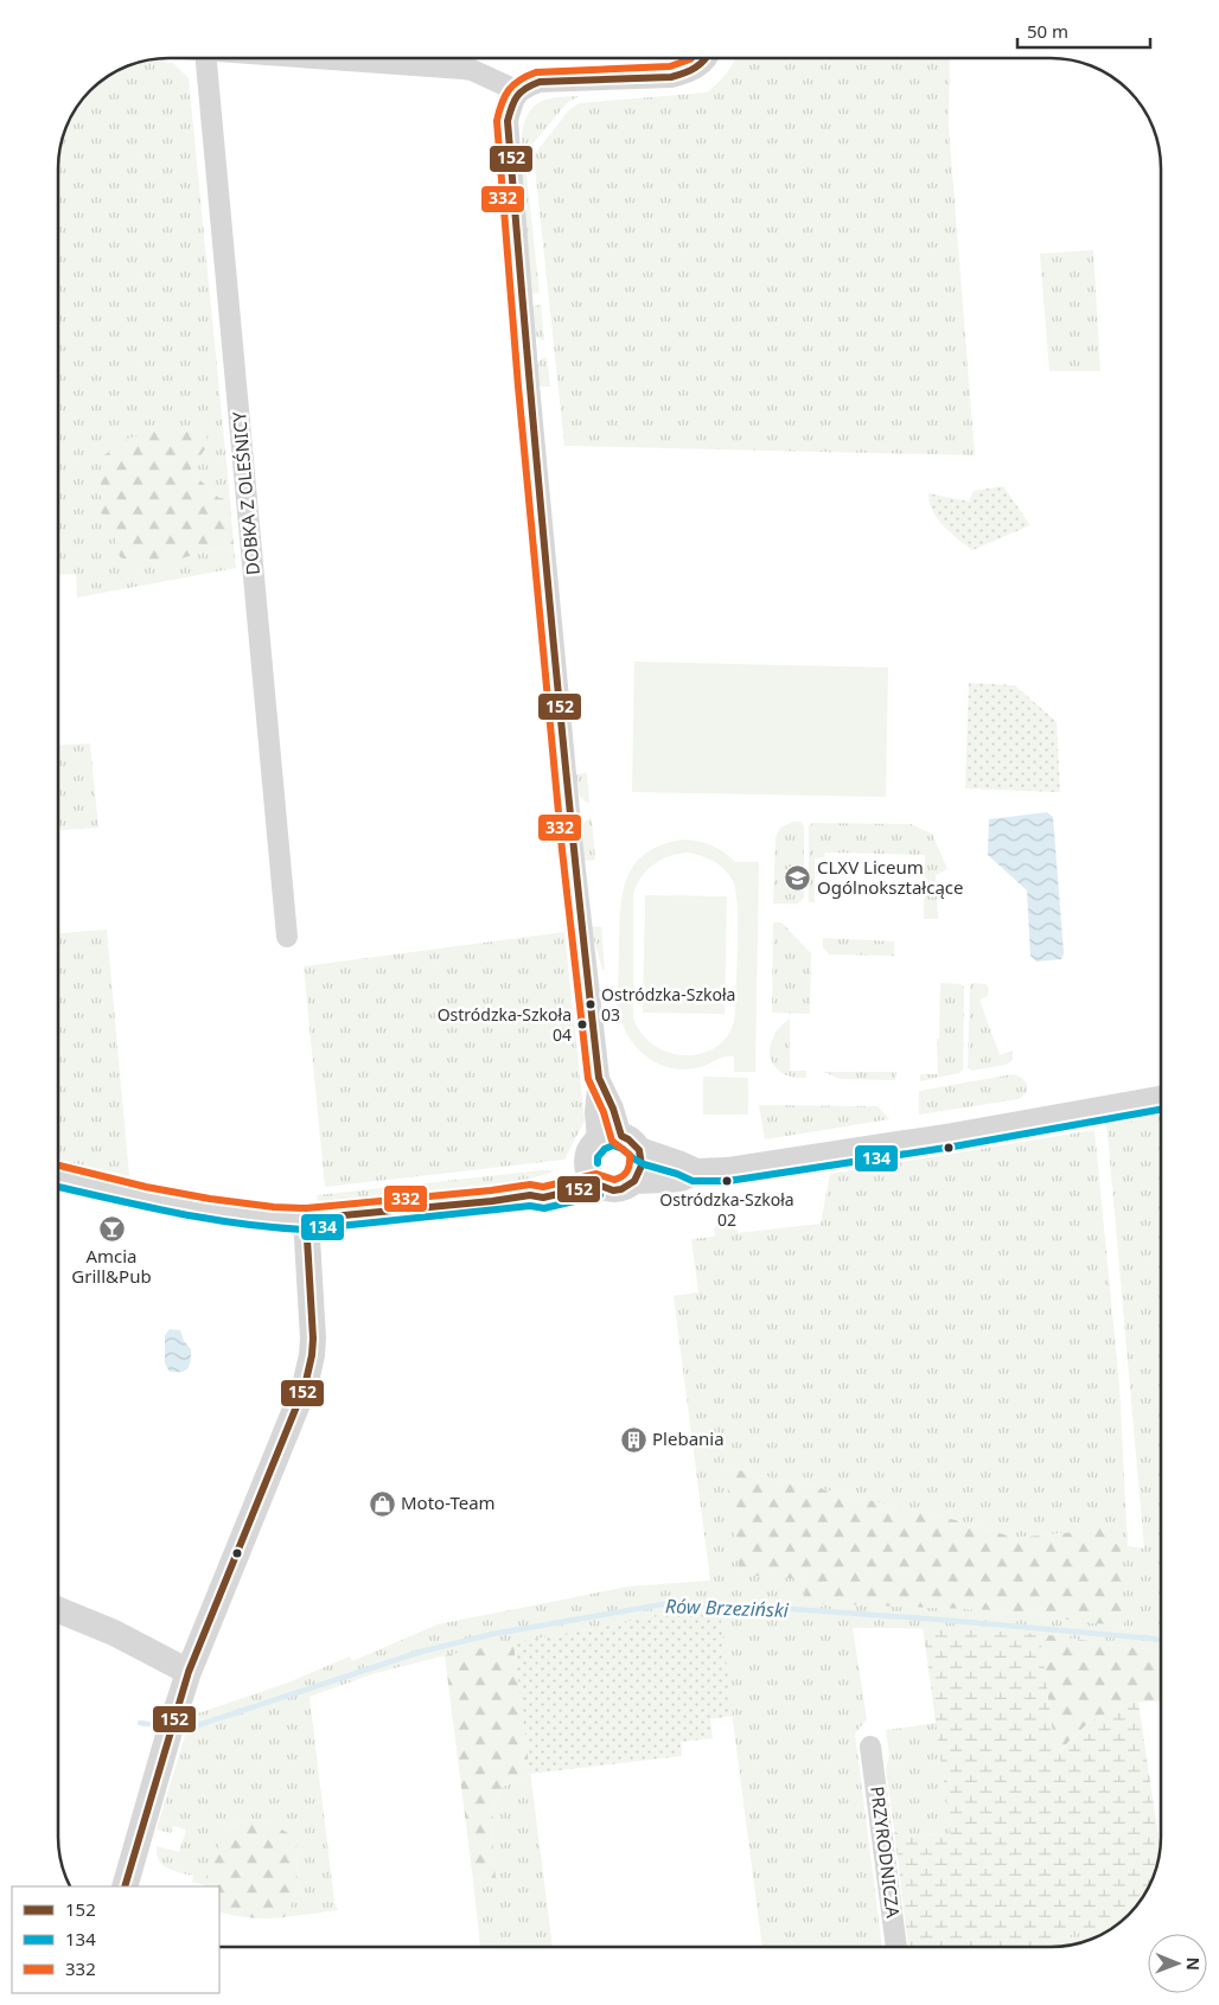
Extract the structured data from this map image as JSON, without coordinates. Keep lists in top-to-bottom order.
{
  "streets": {
    "street": ["DOBKA Z OLEŚNICY", "PRZYRODNICZA"]
  },
  "water": ["Rów Brzeziński"],
  "places": {
    "school or university": ["CLXV Liceum Ogólnokształcące"],
    "other": ["Ostródzka-Szkoła 03", "Ostródzka-Szkoła 04", "Ostródzka-Szkoła 02"],
    "bar": ["Amcia Grill&Pub"],
    "building": ["Plebania"],
    "shop": ["Moto-Team"]
  },
  "lines": ["transit line 152", "transit line 332", "transit line 134"],
  "legend": ["152", "134", "332"],
  "scale_bar": "50 m",
  "north": "right"
}
